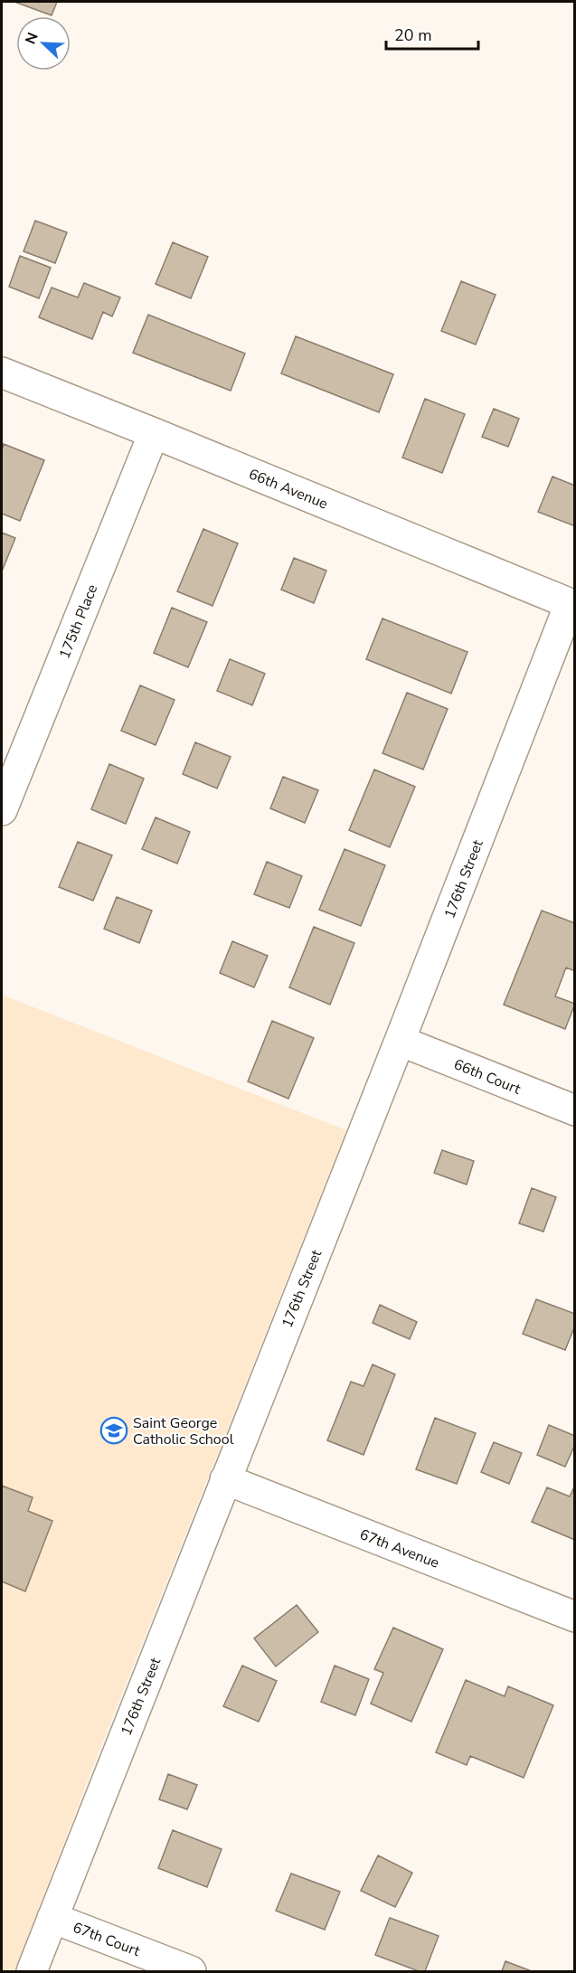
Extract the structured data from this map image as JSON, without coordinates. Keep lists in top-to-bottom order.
{
  "streets": {
    "street": [
      "66th Avenue",
      "175th Place",
      "176th Street",
      "66th Court",
      "67th Avenue",
      "67th Court"
    ]
  },
  "crossings": [
    ["66th Avenue", "175th Place"],
    ["66th Avenue", "176th Street"],
    ["176th Street", "66th Court"],
    ["176th Street", "67th Avenue"],
    ["176th Street", "67th Court"]
  ],
  "places": {
    "school or university": ["Saint George Catholic School"]
  },
  "scale_bar": "20 m",
  "north": "top left"
}
